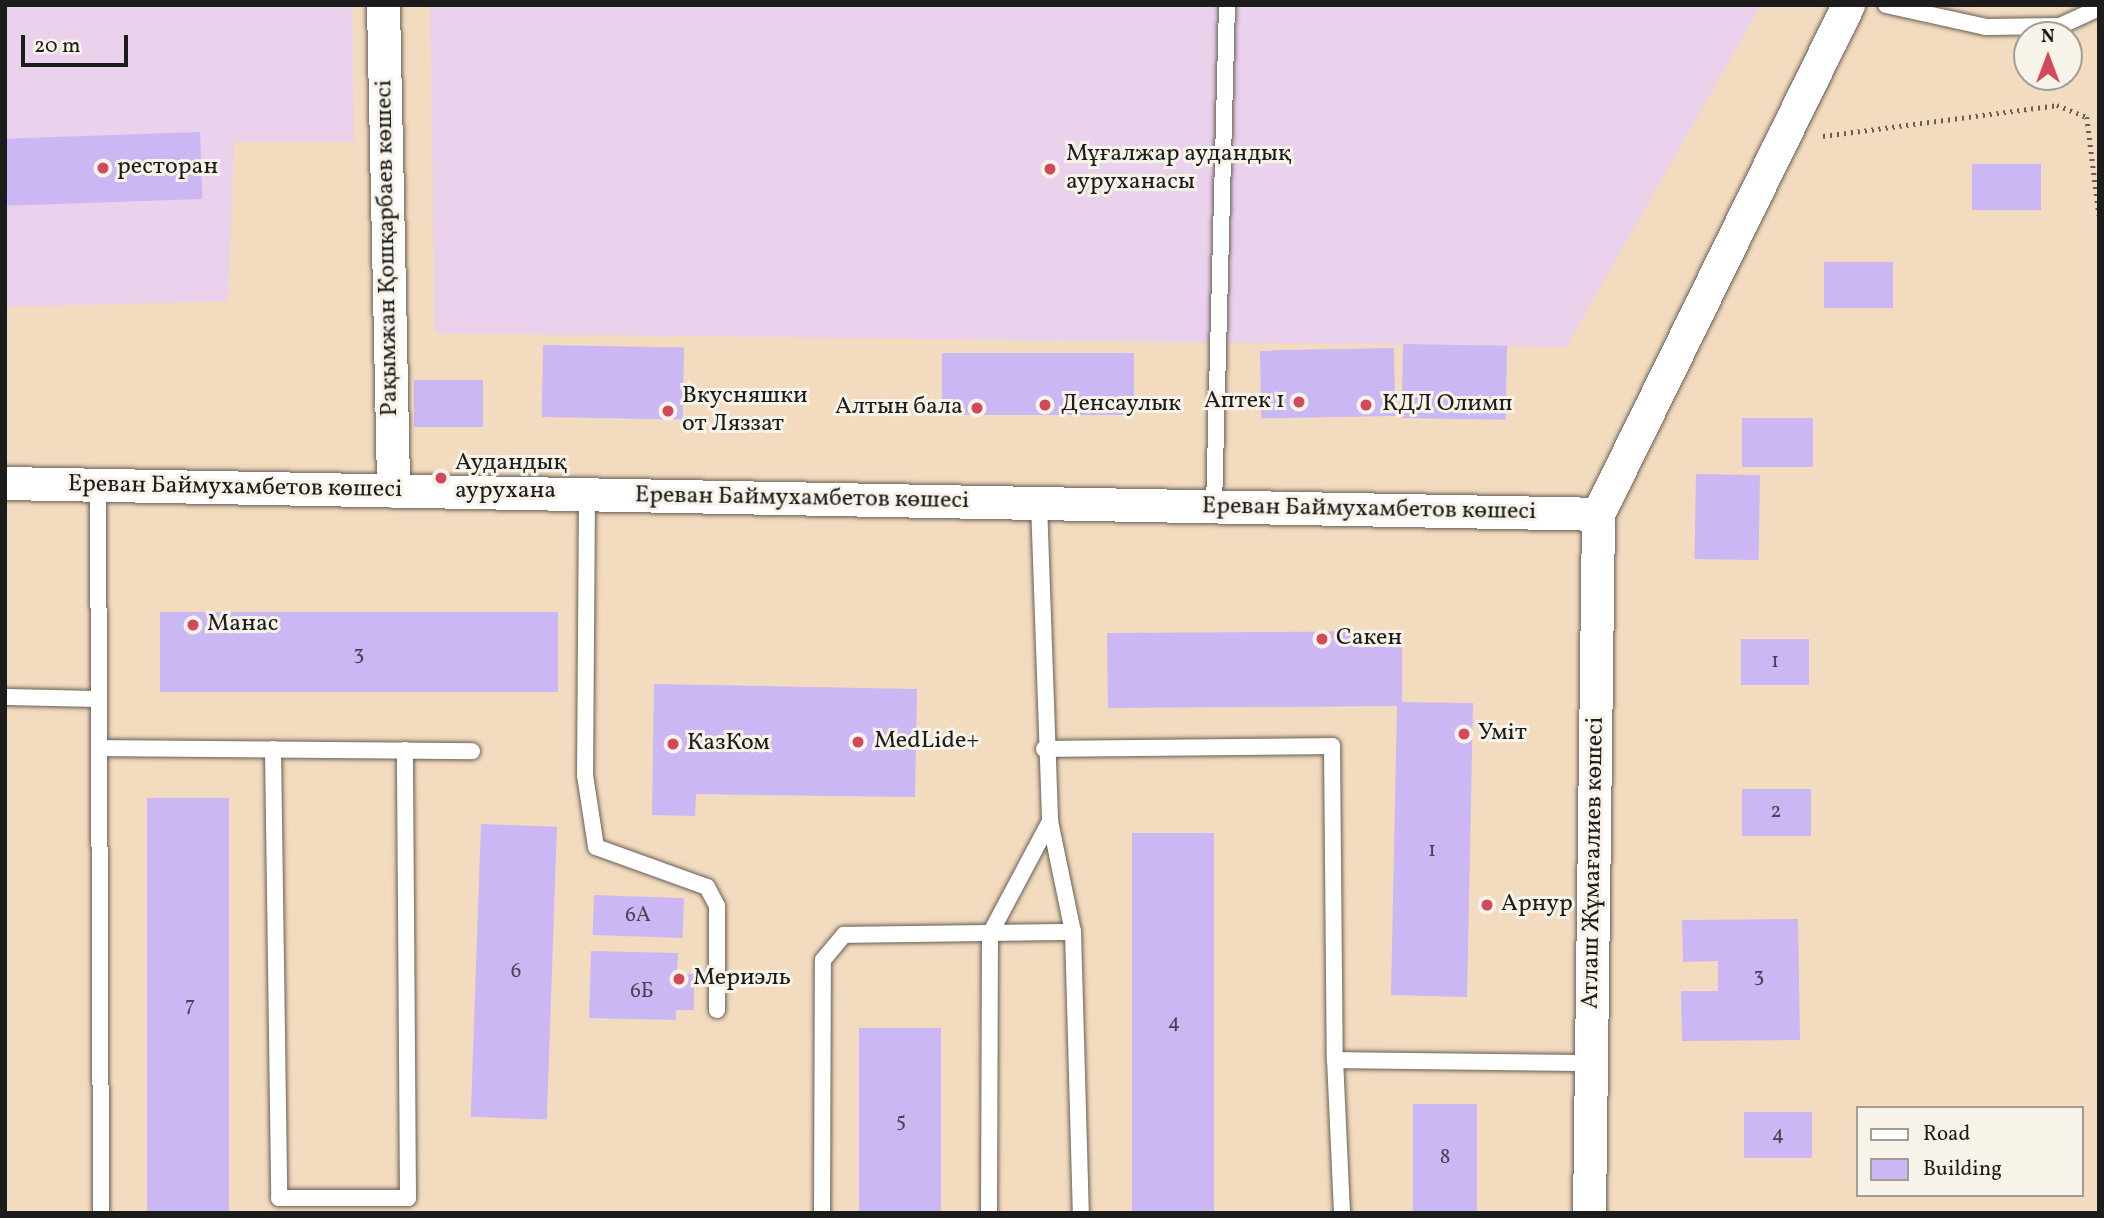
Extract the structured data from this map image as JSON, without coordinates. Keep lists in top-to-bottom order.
{
  "streets": {
    "street": ["Рақымжан Қошқарбаев көшесі", "Ереван Баймухамбетов көшесі", "Атлаш Жұмағалиев көшесі"]
  },
  "crossings": [
    ["Рақымжан Қошқарбаев көшесі", "Ереван Баймухамбетов көшесі"],
    ["Ереван Баймухамбетов көшесі", "Атлаш Жұмағалиев көшесі"]
  ],
  "places": [
    "ресторан",
    "Мұғалжар аудандық ауруханасы",
    "Аптек 1",
    "Денсаулык",
    "КДЛ Олимп",
    "Алтын бала",
    "Вкусняшки от Ляззат",
    "Аудандық аурухана",
    "Манас",
    "Сакен",
    "Умiт",
    "MedLide+",
    "КазКом",
    "Арнур",
    "Мериэль"
  ],
  "house_numbers": [
    "3",
    "1",
    "2",
    "1",
    "6А",
    "6",
    "3",
    "6Б",
    "7",
    "4",
    "5",
    "4",
    "8"
  ],
  "legend": ["Road", "Building"],
  "scale_bar": "20 m",
  "north": "top"
}
